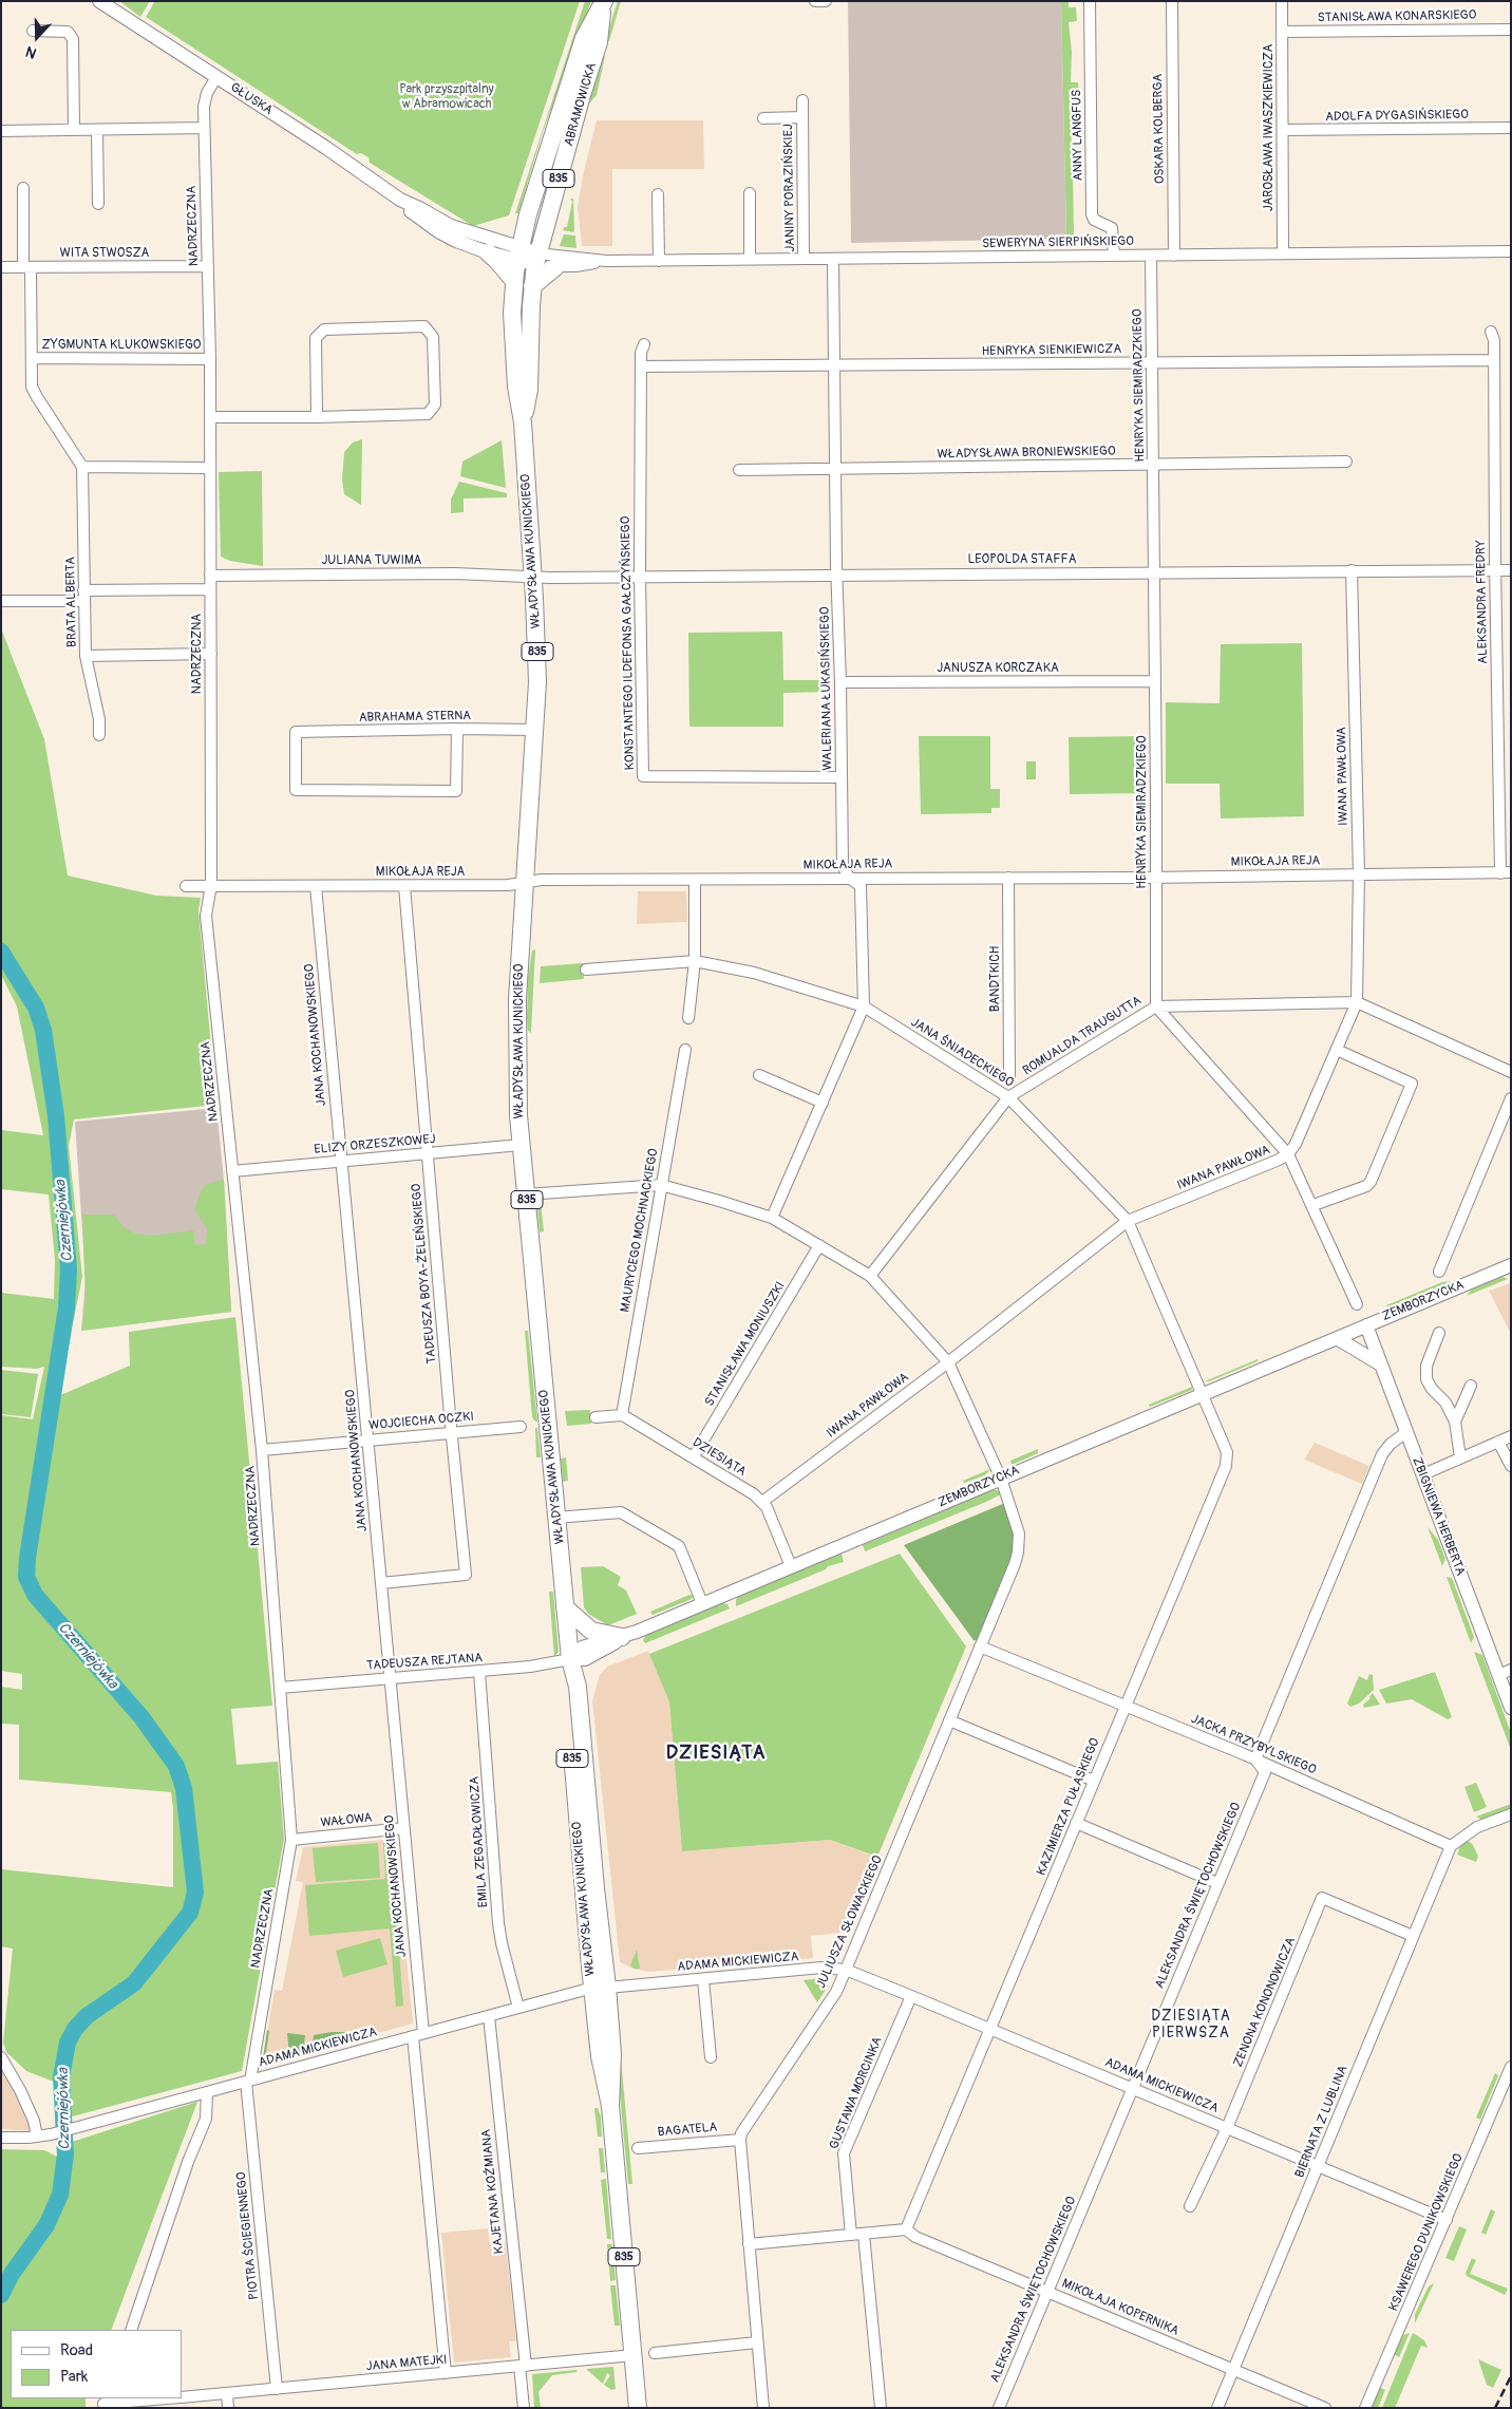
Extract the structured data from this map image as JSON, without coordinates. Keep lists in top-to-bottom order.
{
  "streets": {
    "main road": ["ABRAMOWICKA", "835", "WŁADYSŁAWA KUNICKIEGO"],
    "street": [
      "STANISŁAWA KONARSKIEGO",
      "GŁUSKA",
      "ADOLFA DYGASIŃSKIEGO",
      "JAROSŁAWA IWASZKIEWICZA",
      "OSKARA KOLBERGA",
      "ANNY LANGFUS",
      "JANINY PORAZIŃSKIEJ",
      "NADRZECZNA",
      "SEWERYNA SIERPIŃSKIEGO",
      "WITA STWOSZA",
      "ZYGMUNTA KLUKOWSKIEGO",
      "HENRYKA SIENKIEWICZA",
      "HENRYKA SIEMIRADZKIEGO",
      "WŁADYSŁAWA BRONIEWSKIEGO",
      "LEOPOLDA STAFFA",
      "JULIANA TUWIMA",
      "BRATA ALBERTA",
      "ALEKSANDRA FREDRY",
      "KONSTANTEGO ILDEFONSA GAŁCZYŃSKIEGO",
      "JANUSZA KORCZAKA",
      "WALERIANA ŁUKASIŃSKIEGO",
      "ABRAHAMA STERNA",
      "IWANA PAWŁOWA",
      "MIKOŁAJA REJA",
      "BANDTKICH",
      "JANA KOCHANOWSKIEGO",
      "ROMUALDA TRAUGUTTA",
      "JANA ŚNIADECKIEGO",
      "ELIZY ORZESZKOWEJ",
      "MAURYCEGO MOCHNACKIEGO",
      "TADEUSZA BOYA-ŻELEŃSKIEGO",
      "ZEMBORZYCKA",
      "STANISŁAWA MONIUSZKI",
      "WOJCIECHA OCZKI",
      "DZIESIĄTA",
      "ZBIGNIEWA HERBERTA",
      "TADEUSZA REJTANA",
      "JACKA PRZYBYLSKIEGO",
      "KAZIMIERZA PUŁASKIEGO",
      "WAŁOWA",
      "EMILA ZEGADŁOWICZA",
      "ALEKSANDRA ŚWIĘTOCHOWSKIEGO",
      "JULIUSZA SŁOWACKIEGO",
      "ADAMA MICKIEWICZA",
      "ZENONA KONONOWICZA",
      "GUSTAWA MORCINKA",
      "BIERNATA Z LUBLINA",
      "BAGATELA",
      "KAJETANA KOŹMIANA",
      "KSAWEREGO DUNIKOWSKIEGO",
      "PIOTRA ŚCIEGIENNEGO",
      "MIKOŁAJA KOPERNIKA",
      "JANA MATEJKI"
    ]
  },
  "crossings": [
    ["STANISŁAWA KONARSKIEGO", "JAROSŁAWA IWASZKIEWICZA"],
    ["GŁUSKA", "ABRAMOWICKA"],
    ["GŁUSKA", "NADRZECZNA"],
    ["GŁUSKA", "WŁADYSŁAWA KUNICKIEGO"],
    ["ABRAMOWICKA", "SEWERYNA SIERPIŃSKIEGO"],
    ["ABRAMOWICKA", "WŁADYSŁAWA KUNICKIEGO"],
    ["ADOLFA DYGASIŃSKIEGO", "JAROSŁAWA IWASZKIEWICZA"],
    ["JAROSŁAWA IWASZKIEWICZA", "SEWERYNA SIERPIŃSKIEGO"],
    ["OSKARA KOLBERGA", "SEWERYNA SIERPIŃSKIEGO"],
    ["ANNY LANGFUS", "SEWERYNA SIERPIŃSKIEGO"],
    ["JANINY PORAZIŃSKIEJ", "SEWERYNA SIERPIŃSKIEGO"],
    ["NADRZECZNA", "WITA STWOSZA"],
    ["NADRZECZNA", "ZYGMUNTA KLUKOWSKIEGO"],
    ["NADRZECZNA", "JULIANA TUWIMA"],
    ["NADRZECZNA", "MIKOŁAJA REJA"],
    ["NADRZECZNA", "ELIZY ORZESZKOWEJ"],
    ["NADRZECZNA", "WOJCIECHA OCZKI"],
    ["NADRZECZNA", "TADEUSZA REJTANA"],
    ["NADRZECZNA", "WAŁOWA"],
    ["NADRZECZNA", "ADAMA MICKIEWICZA"],
    ["NADRZECZNA", "PIOTRA ŚCIEGIENNEGO"],
    ["SEWERYNA SIERPIŃSKIEGO", "HENRYKA SIEMIRADZKIEGO"],
    ["SEWERYNA SIERPIŃSKIEGO", "WŁADYSŁAWA KUNICKIEGO"],
    ["SEWERYNA SIERPIŃSKIEGO", "WALERIANA ŁUKASIŃSKIEGO"],
    ["HENRYKA SIENKIEWICZA", "HENRYKA SIEMIRADZKIEGO"],
    ["HENRYKA SIENKIEWICZA", "ALEKSANDRA FREDRY"],
    ["HENRYKA SIENKIEWICZA", "KONSTANTEGO ILDEFONSA GAŁCZYŃSKIEGO"],
    ["HENRYKA SIENKIEWICZA", "WALERIANA ŁUKASIŃSKIEGO"],
    ["HENRYKA SIEMIRADZKIEGO", "WŁADYSŁAWA BRONIEWSKIEGO"],
    ["HENRYKA SIEMIRADZKIEGO", "LEOPOLDA STAFFA"],
    ["HENRYKA SIEMIRADZKIEGO", "JANUSZA KORCZAKA"],
    ["HENRYKA SIEMIRADZKIEGO", "MIKOŁAJA REJA"],
    ["HENRYKA SIEMIRADZKIEGO", "ROMUALDA TRAUGUTTA"],
    ["WŁADYSŁAWA BRONIEWSKIEGO", "WALERIANA ŁUKASIŃSKIEGO"],
    ["WŁADYSŁAWA KUNICKIEGO", "LEOPOLDA STAFFA"],
    ["WŁADYSŁAWA KUNICKIEGO", "JULIANA TUWIMA"],
    ["WŁADYSŁAWA KUNICKIEGO", "ABRAHAMA STERNA"],
    ["WŁADYSŁAWA KUNICKIEGO", "MIKOŁAJA REJA"],
    ["WŁADYSŁAWA KUNICKIEGO", "ELIZY ORZESZKOWEJ"],
    ["WŁADYSŁAWA KUNICKIEGO", "ZEMBORZYCKA"],
    ["WŁADYSŁAWA KUNICKIEGO", "TADEUSZA REJTANA"],
    ["WŁADYSŁAWA KUNICKIEGO", "JULIUSZA SŁOWACKIEGO"],
    ["WŁADYSŁAWA KUNICKIEGO", "ADAMA MICKIEWICZA"],
    ["WŁADYSŁAWA KUNICKIEGO", "JANA MATEJKI"],
    ["LEOPOLDA STAFFA", "JULIANA TUWIMA"],
    ["LEOPOLDA STAFFA", "ALEKSANDRA FREDRY"],
    ["LEOPOLDA STAFFA", "KONSTANTEGO ILDEFONSA GAŁCZYŃSKIEGO"],
    ["LEOPOLDA STAFFA", "WALERIANA ŁUKASIŃSKIEGO"],
    ["LEOPOLDA STAFFA", "IWANA PAWŁOWA"],
    ["ALEKSANDRA FREDRY", "MIKOŁAJA REJA"],
    ["KONSTANTEGO ILDEFONSA GAŁCZYŃSKIEGO", "WALERIANA ŁUKASIŃSKIEGO"],
    ["JANUSZA KORCZAKA", "WALERIANA ŁUKASIŃSKIEGO"],
    ["WALERIANA ŁUKASIŃSKIEGO", "MIKOŁAJA REJA"],
    ["WALERIANA ŁUKASIŃSKIEGO", "JANA ŚNIADECKIEGO"],
    ["WALERIANA ŁUKASIŃSKIEGO", "JULIUSZA SŁOWACKIEGO"],
    ["IWANA PAWŁOWA", "MIKOŁAJA REJA"],
    ["IWANA PAWŁOWA", "ROMUALDA TRAUGUTTA"],
    ["IWANA PAWŁOWA", "JANA ŚNIADECKIEGO"],
    ["IWANA PAWŁOWA", "DZIESIĄTA"],
    ["IWANA PAWŁOWA", "JULIUSZA SŁOWACKIEGO"],
    ["MIKOŁAJA REJA", "BANDTKICH"],
    ["MIKOŁAJA REJA", "JANA KOCHANOWSKIEGO"],
    ["MIKOŁAJA REJA", "TADEUSZA BOYA-ŻELEŃSKIEGO"],
    ["JANA KOCHANOWSKIEGO", "ELIZY ORZESZKOWEJ"],
    ["JANA KOCHANOWSKIEGO", "TADEUSZA BOYA-ŻELEŃSKIEGO"],
    ["JANA KOCHANOWSKIEGO", "WOJCIECHA OCZKI"],
    ["JANA KOCHANOWSKIEGO", "TADEUSZA REJTANA"],
    ["JANA KOCHANOWSKIEGO", "WAŁOWA"],
    ["JANA KOCHANOWSKIEGO", "ADAMA MICKIEWICZA"],
    ["JANA KOCHANOWSKIEGO", "JANA MATEJKI"],
    ["ROMUALDA TRAUGUTTA", "JANA ŚNIADECKIEGO"],
    ["ROMUALDA TRAUGUTTA", "JULIUSZA SŁOWACKIEGO"],
    ["JANA ŚNIADECKIEGO", "ZEMBORZYCKA"],
    ["JANA ŚNIADECKIEGO", "KAZIMIERZA PUŁASKIEGO"],
    ["ELIZY ORZESZKOWEJ", "TADEUSZA BOYA-ŻELEŃSKIEGO"],
    ["MAURYCEGO MOCHNACKIEGO", "DZIESIĄTA"],
    ["MAURYCEGO MOCHNACKIEGO", "JULIUSZA SŁOWACKIEGO"],
    ["TADEUSZA BOYA-ŻELEŃSKIEGO", "WOJCIECHA OCZKI"],
    ["ZEMBORZYCKA", "ZBIGNIEWA HERBERTA"],
    ["ZEMBORZYCKA", "TADEUSZA REJTANA"],
    ["ZEMBORZYCKA", "KAZIMIERZA PUŁASKIEGO"],
    ["ZEMBORZYCKA", "JULIUSZA SŁOWACKIEGO"],
    ["STANISŁAWA MONIUSZKI", "DZIESIĄTA"],
    ["STANISŁAWA MONIUSZKI", "JULIUSZA SŁOWACKIEGO"],
    ["TADEUSZA REJTANA", "EMILA ZEGADŁOWICZA"],
    ["JACKA PRZYBYLSKIEGO", "KAZIMIERZA PUŁASKIEGO"],
    ["JACKA PRZYBYLSKIEGO", "ALEKSANDRA ŚWIĘTOCHOWSKIEGO"],
    ["JACKA PRZYBYLSKIEGO", "JULIUSZA SŁOWACKIEGO"],
    ["JACKA PRZYBYLSKIEGO", "BIERNATA Z LUBLINA"],
    ["KAZIMIERZA PUŁASKIEGO", "ADAMA MICKIEWICZA"],
    ["KAZIMIERZA PUŁASKIEGO", "MIKOŁAJA KOPERNIKA"],
    ["EMILA ZEGADŁOWICZA", "ADAMA MICKIEWICZA"],
    ["ALEKSANDRA ŚWIĘTOCHOWSKIEGO", "ADAMA MICKIEWICZA"],
    ["ALEKSANDRA ŚWIĘTOCHOWSKIEGO", "MIKOŁAJA KOPERNIKA"],
    ["JULIUSZA SŁOWACKIEGO", "ADAMA MICKIEWICZA"],
    ["JULIUSZA SŁOWACKIEGO", "BAGATELA"],
    ["ADAMA MICKIEWICZA", "ZENONA KONONOWICZA"],
    ["ADAMA MICKIEWICZA", "GUSTAWA MORCINKA"],
    ["ADAMA MICKIEWICZA", "BIERNATA Z LUBLINA"],
    ["ADAMA MICKIEWICZA", "KAJETANA KOŹMIANA"],
    ["ADAMA MICKIEWICZA", "KSAWEREGO DUNIKOWSKIEGO"],
    ["ADAMA MICKIEWICZA", "PIOTRA ŚCIEGIENNEGO"],
    ["ZENONA KONONOWICZA", "BIERNATA Z LUBLINA"],
    ["BIERNATA Z LUBLINA", "MIKOŁAJA KOPERNIKA"],
    ["KAJETANA KOŹMIANA", "JANA MATEJKI"],
    ["PIOTRA ŚCIEGIENNEGO", "JANA MATEJKI"]
  ],
  "districts": ["DZIESIĄTA", "DZIESIĄTA PIERWSZA"],
  "water": ["Czerniejówka"],
  "parks": ["Park przyszpitalny w Abramowicach"],
  "legend": ["Road", "Park"],
  "north": "bottom"
}
